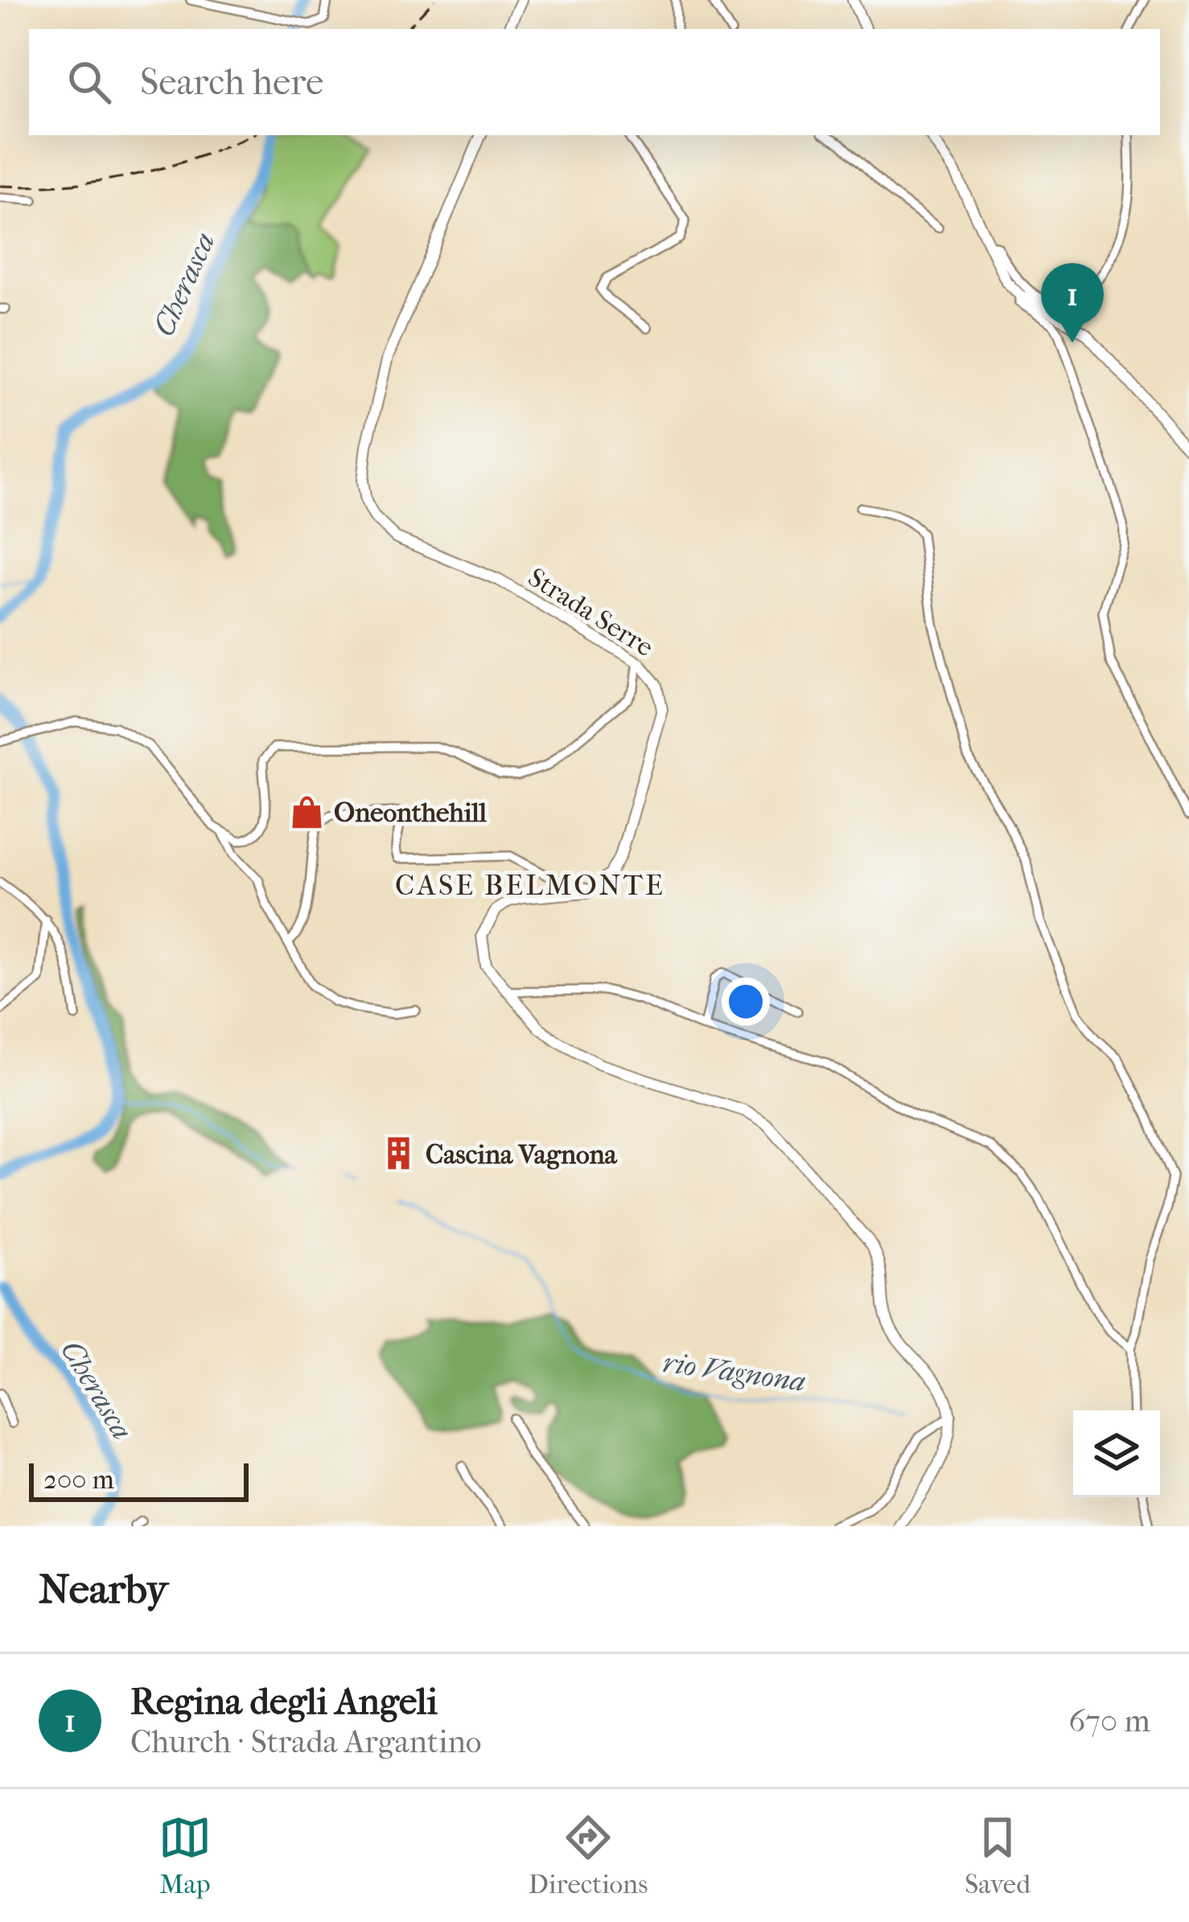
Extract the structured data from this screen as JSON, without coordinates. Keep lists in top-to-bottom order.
{
  "streets": {
    "main road": ["Strada Serre"]
  },
  "districts": ["CASE BELMONTE"],
  "water": ["Cherasca", "rio Vagnona"],
  "places": {
    "shop": ["Oneonthehill"],
    "building": ["Cascina Vagnona"]
  },
  "scale_bar": "200 m",
  "page": {
    "search": "Search here",
    "pins": "1",
    "scale": "200 m",
    "heading": "Nearby",
    "list": [
      {
        "mark": "1",
        "name": "Regina degli Angeli",
        "note": "Church · Strada Argantino",
        "value": "670 m"
      }
    ],
    "nav": ["Map", "Directions", "Saved"]
  }
}
